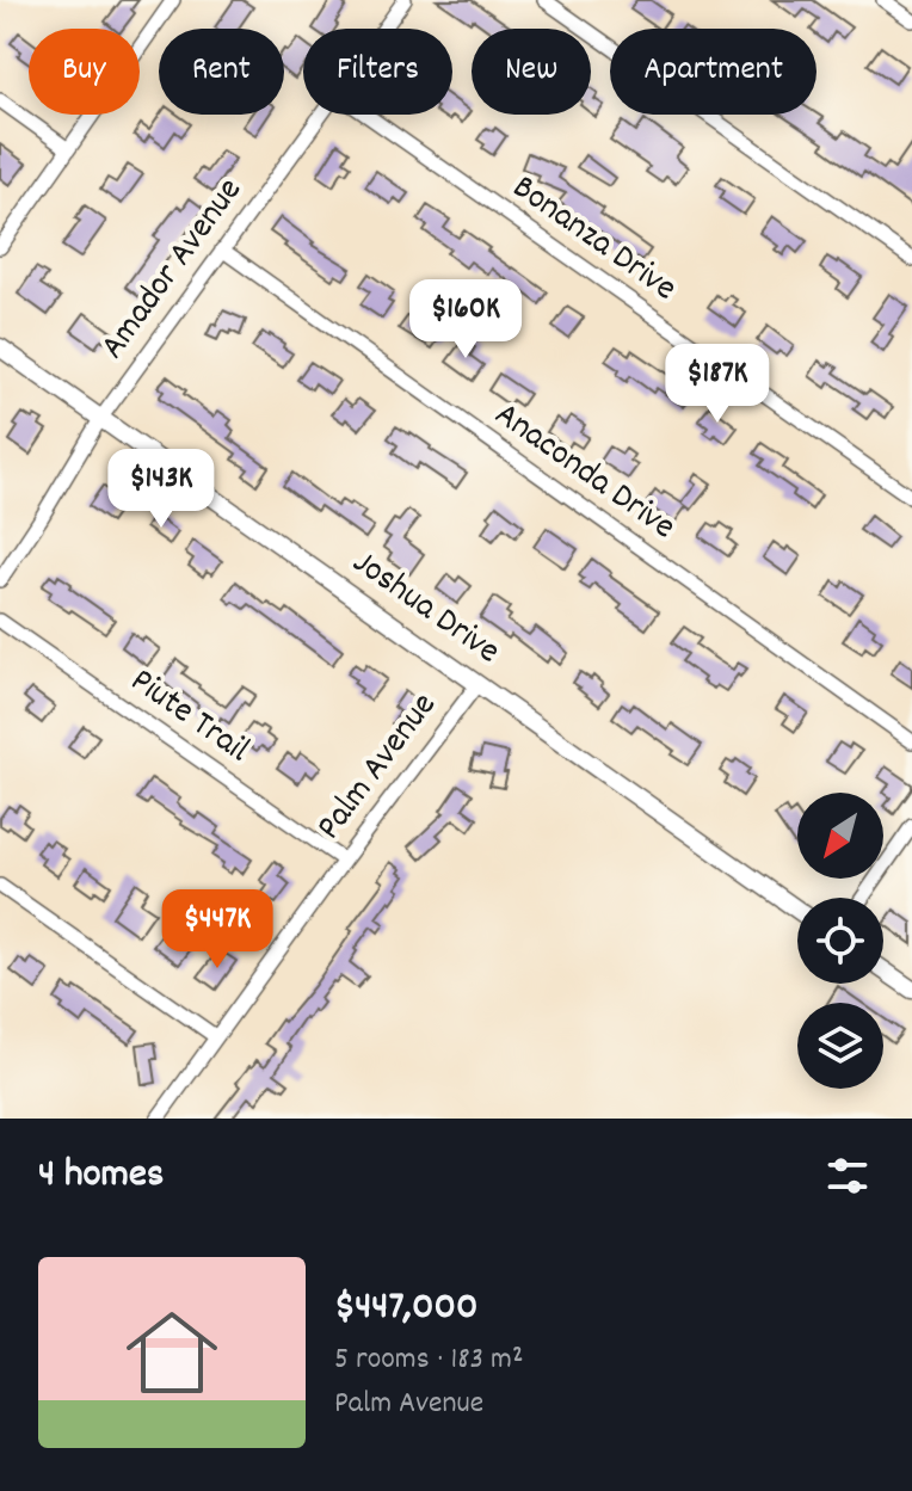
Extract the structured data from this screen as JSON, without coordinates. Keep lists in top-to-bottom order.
{
  "streets": {
    "street": [
      "Bonanza Drive",
      "Amador Avenue",
      "Anaconda Drive",
      "Joshua Drive",
      "Piute Trail",
      "Palm Avenue"
    ]
  },
  "crossings": [
    ["Amador Avenue", "Anaconda Drive"],
    ["Amador Avenue", "Joshua Drive"],
    ["Joshua Drive", "Palm Avenue"],
    ["Piute Trail", "Palm Avenue"]
  ],
  "north": "bottom left",
  "page": {
    "chip": [
      "Buy",
      "Rent",
      "Filters",
      "New",
      "Apartment"
    ],
    "price": [
      "$160K",
      "$187K",
      "$143K",
      "$447K"
    ],
    "heading": "4 homes",
    "list": [
      {
        "name": "$447,000",
        "note": "5 rooms · 183 m² · Palm Avenue"
      }
    ]
  }
}
